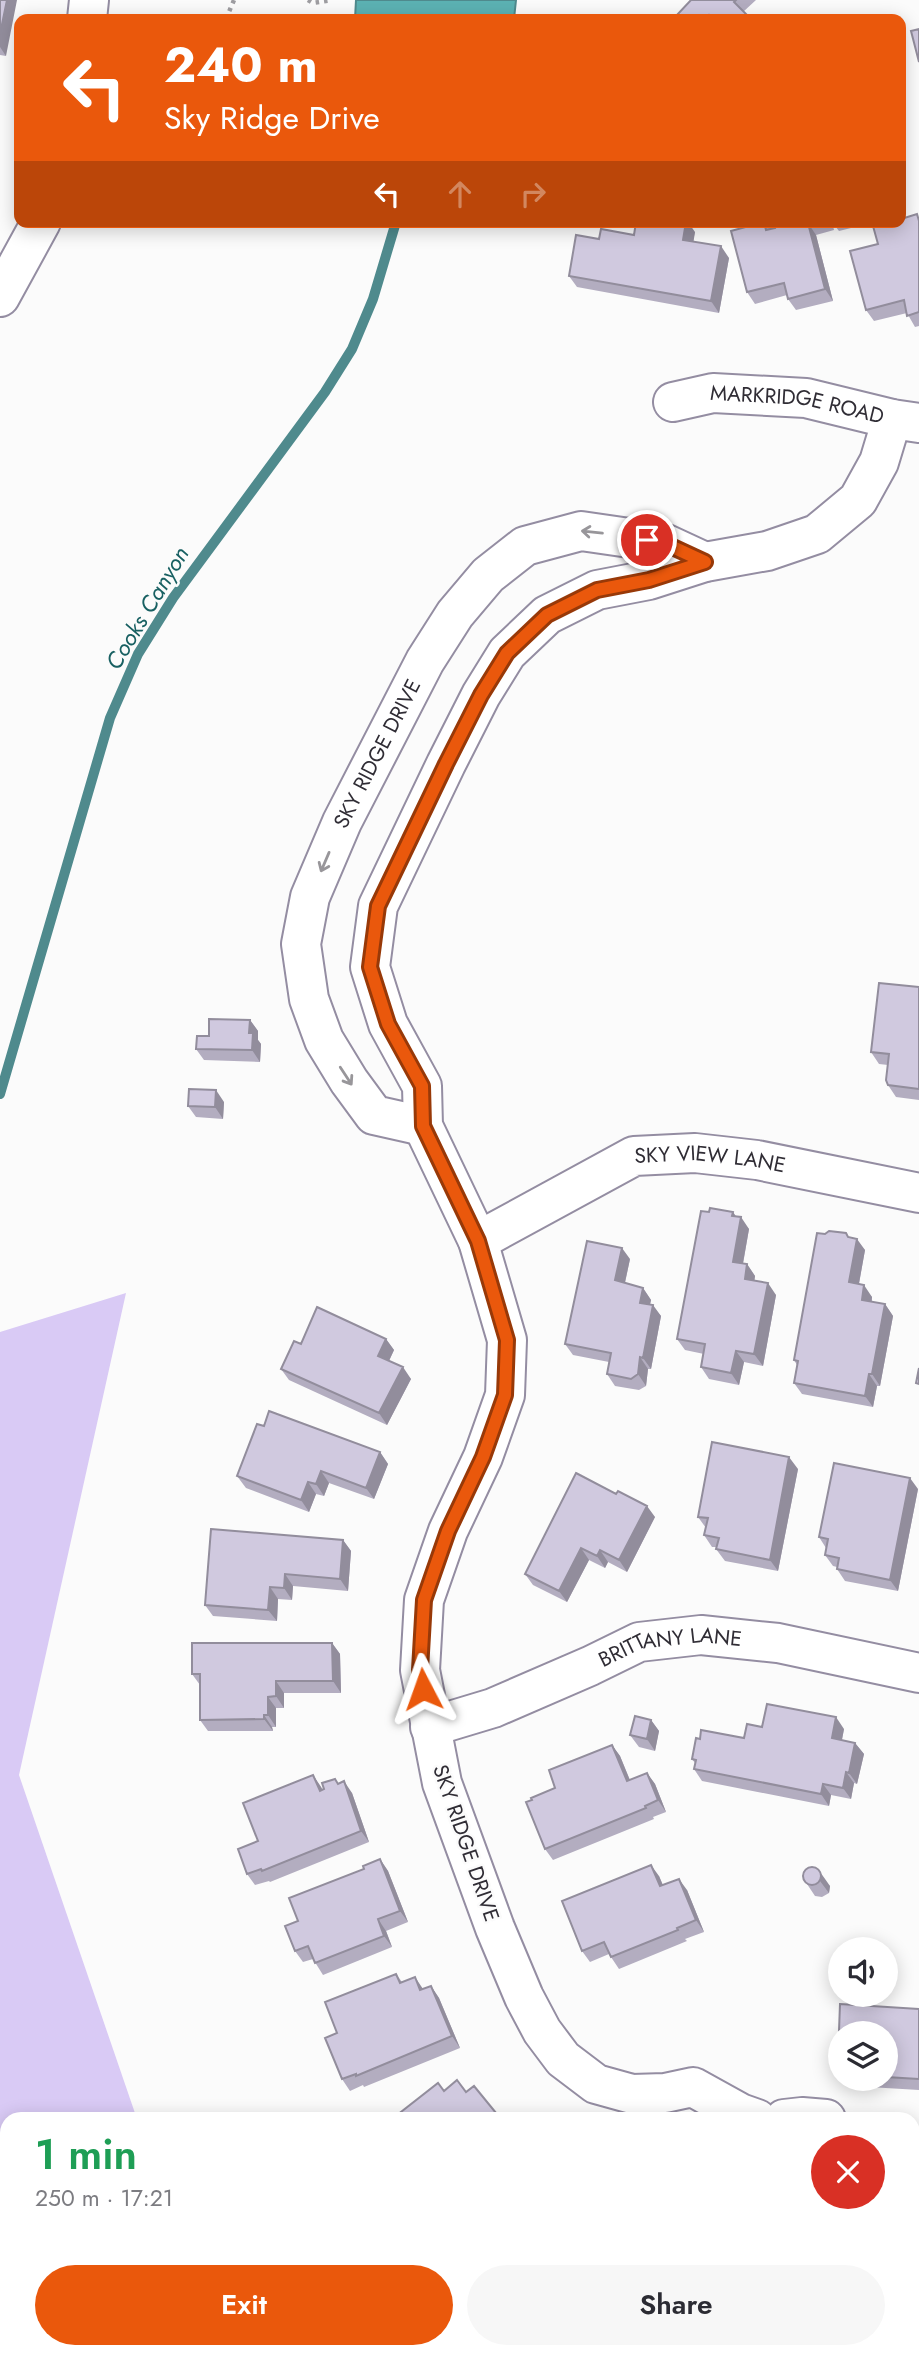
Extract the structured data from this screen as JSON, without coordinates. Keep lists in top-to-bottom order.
{
  "streets": {
    "street": [
      "MARKRIDGE ROAD",
      "SKY RIDGE DRIVE",
      "SKY VIEW LANE",
      "BRITTANY LANE"
    ]
  },
  "crossings": [
    ["MARKRIDGE ROAD", "SKY RIDGE DRIVE"],
    ["SKY RIDGE DRIVE", "SKY VIEW LANE"],
    ["SKY RIDGE DRIVE", "BRITTANY LANE"]
  ],
  "water": ["Cooks Canyon"],
  "page": {
    "turn": ["240 m", "Sky Ridge Drive"],
    "heading": ["1 min", "250 m · 17:21"],
    "buttons": ["Exit", "Share"]
  }
}
